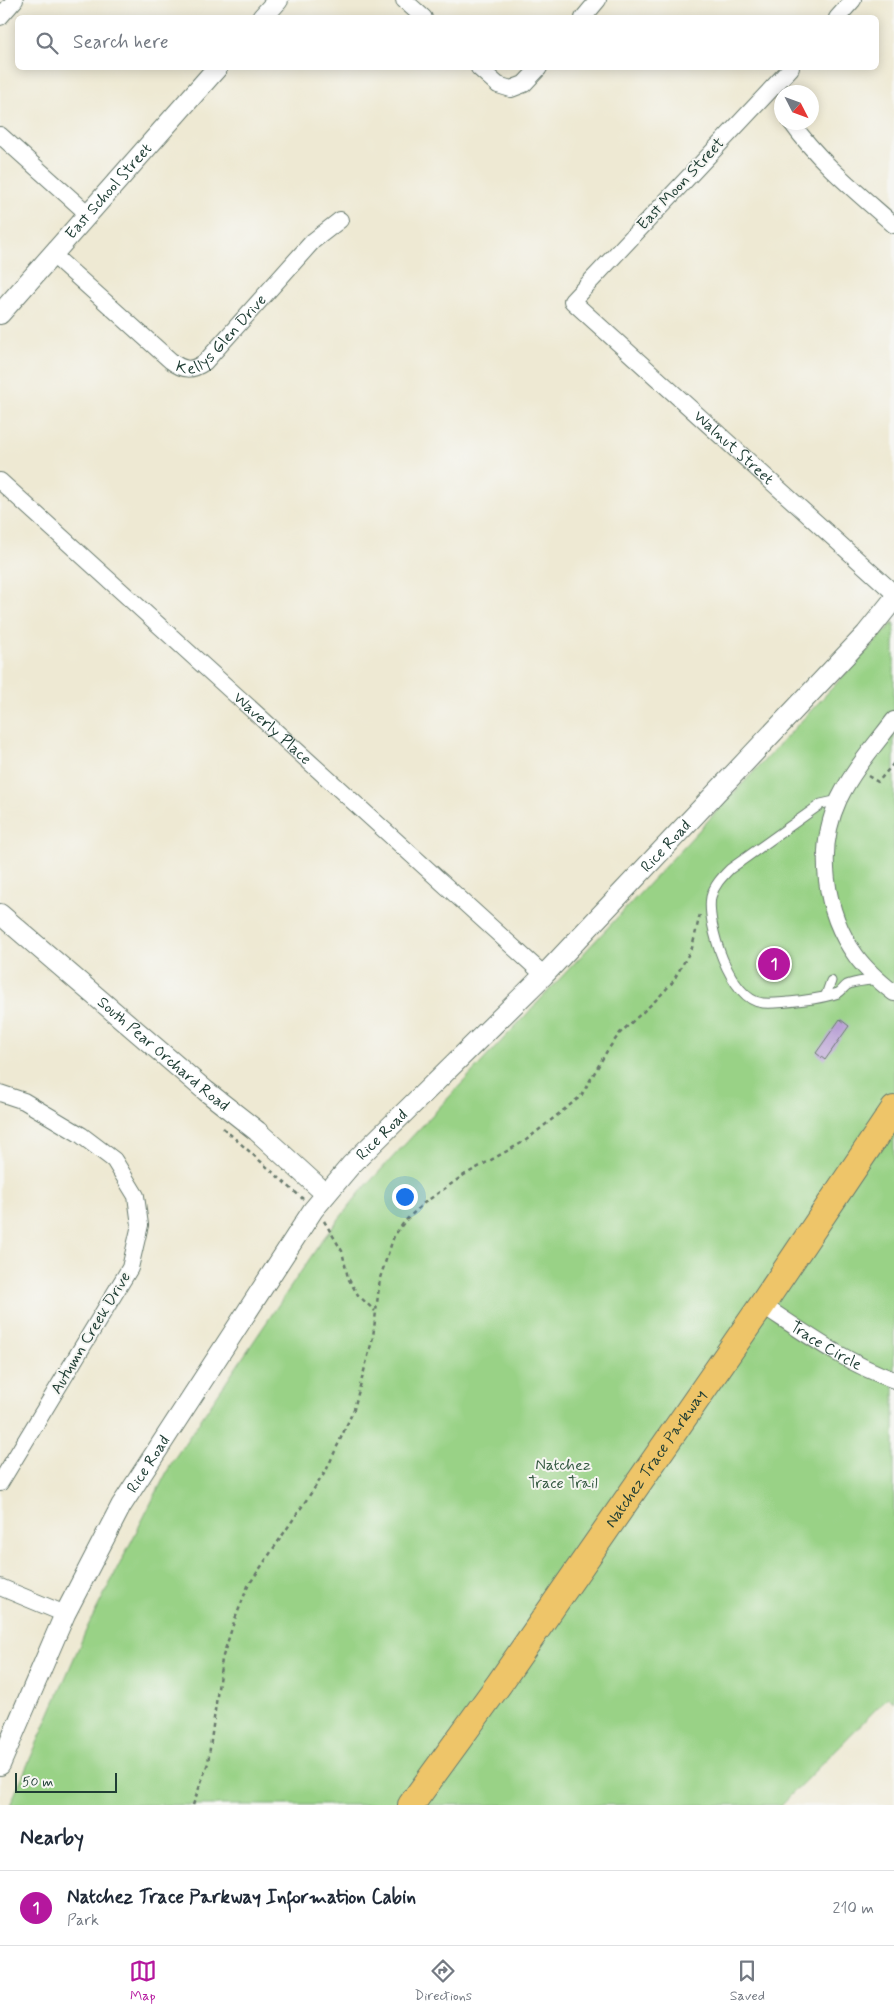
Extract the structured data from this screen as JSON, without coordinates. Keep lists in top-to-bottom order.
{
  "streets": {
    "main road": ["Natchez Trace Parkway"],
    "street": [
      "East Moon Street",
      "East School Street",
      "Kellys Glen Drive",
      "Walnut Street",
      "Waverly Place",
      "Rice Road",
      "South Pear Orchard Road",
      "Autumn Creek Drive",
      "Trace Circle"
    ]
  },
  "crossings": [
    ["East Moon Street", "Walnut Street"],
    ["East School Street", "Kellys Glen Drive"],
    ["Waverly Place", "Rice Road"],
    ["Rice Road", "South Pear Orchard Road"],
    ["Trace Circle", "Natchez Trace Parkway"]
  ],
  "parks": ["Natchez Trace Trail"],
  "scale_bar": "50 m",
  "north": "bottom right",
  "page": {
    "search": "Search here",
    "pins": "1",
    "scale": "50 m",
    "heading": "Nearby",
    "list": [
      {
        "mark": "1",
        "name": "Natchez Trace Parkway Information Cabin",
        "note": "Park",
        "value": "210 m"
      }
    ],
    "nav": ["Map", "Directions", "Saved"]
  }
}
